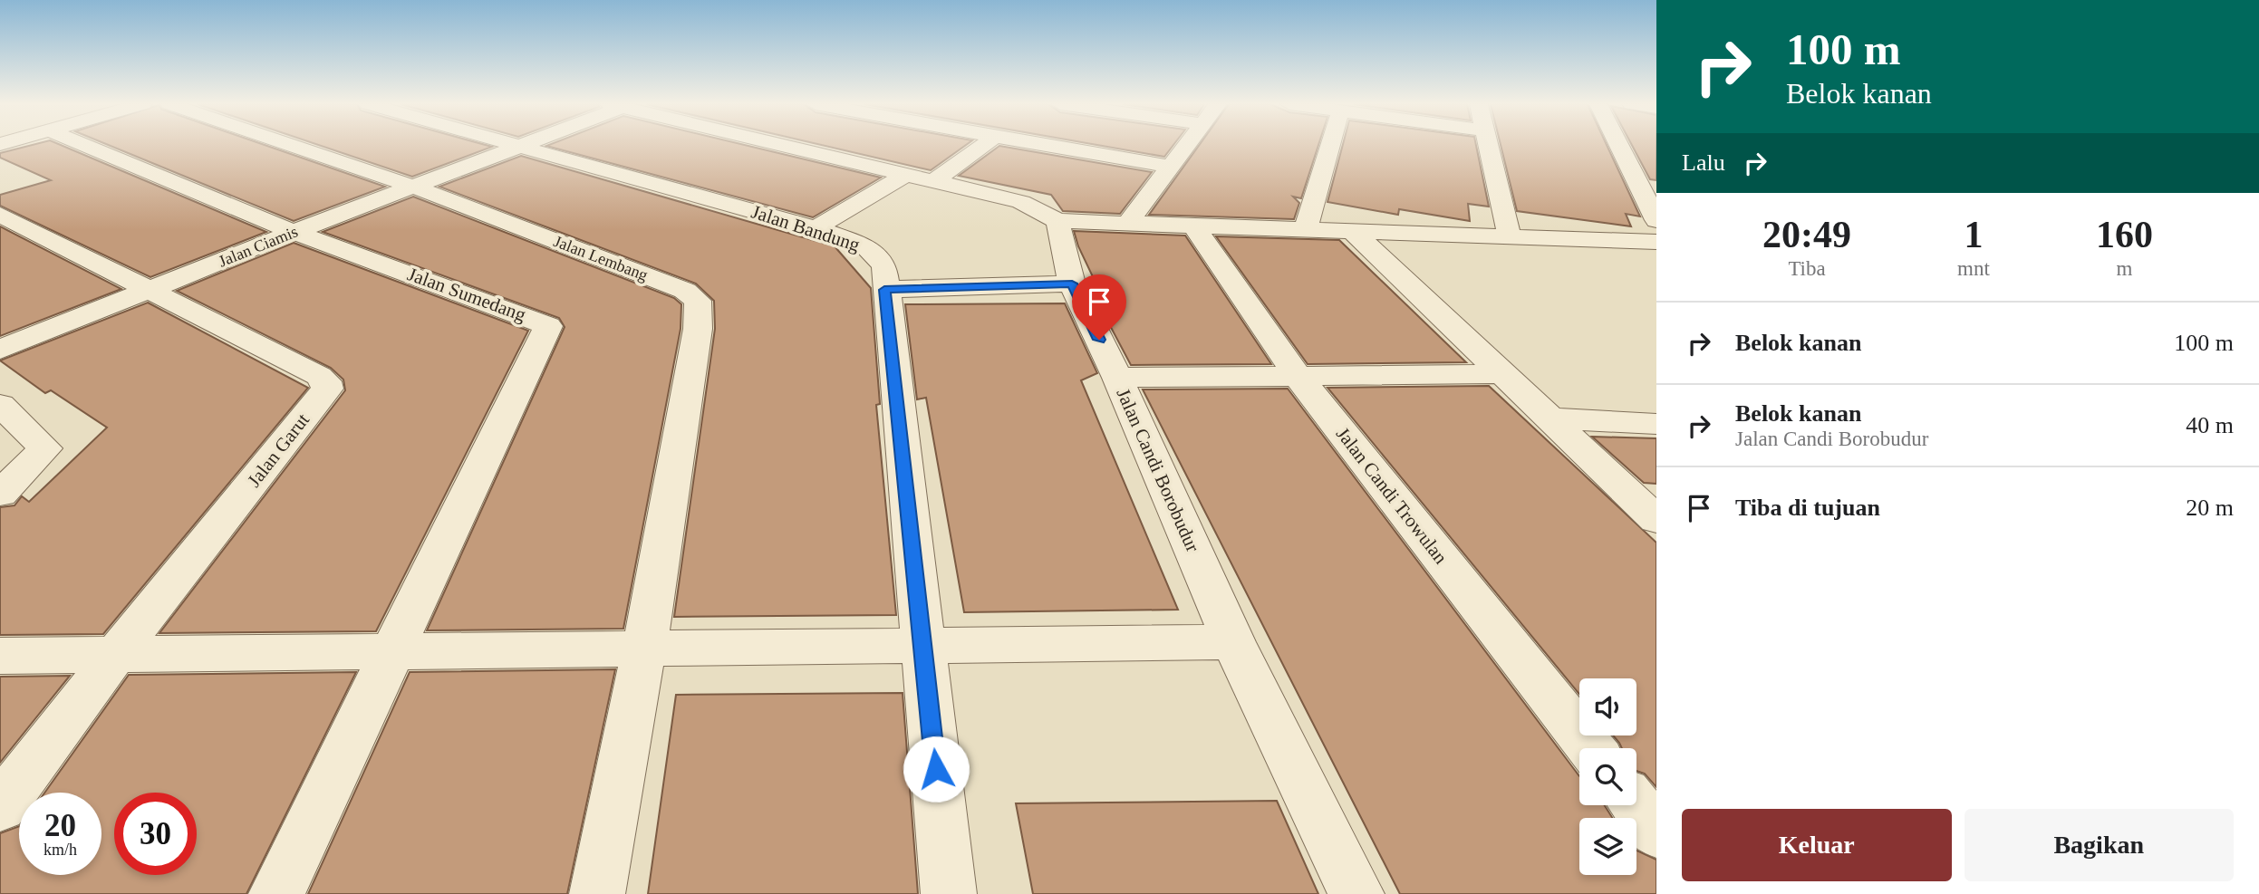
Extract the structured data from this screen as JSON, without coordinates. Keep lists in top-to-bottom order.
{
  "streets": {
    "street": [
      "Jalan Bandung",
      "Jalan Ciamis",
      "Jalan Lembang",
      "Jalan Sumedang",
      "Jalan Garut",
      "Jalan Candi Borobudur",
      "Jalan Candi Trowulan"
    ]
  },
  "crossings": [
    ["Jalan Bandung", "Jalan Ciamis"],
    ["Jalan Ciamis", "Jalan Lembang"],
    ["Jalan Ciamis", "Jalan Sumedang"],
    ["Jalan Ciamis", "Jalan Garut"]
  ],
  "page": {
    "turn": ["100 m", "Belok kanan"],
    "then": "Lalu",
    "eta": [
      "20:49",
      "Tiba",
      "1",
      "mnt",
      "160",
      "m"
    ],
    "list": [
      {
        "name": "Belok kanan",
        "value": "100 m"
      },
      {
        "name": "Belok kanan",
        "note": "Jalan Candi Borobudur",
        "value": "40 m"
      },
      {
        "name": "Tiba di tujuan",
        "value": "20 m"
      }
    ],
    "speed": "20 km/h",
    "limit": "30",
    "buttons": ["Keluar", "Bagikan"]
  }
}
